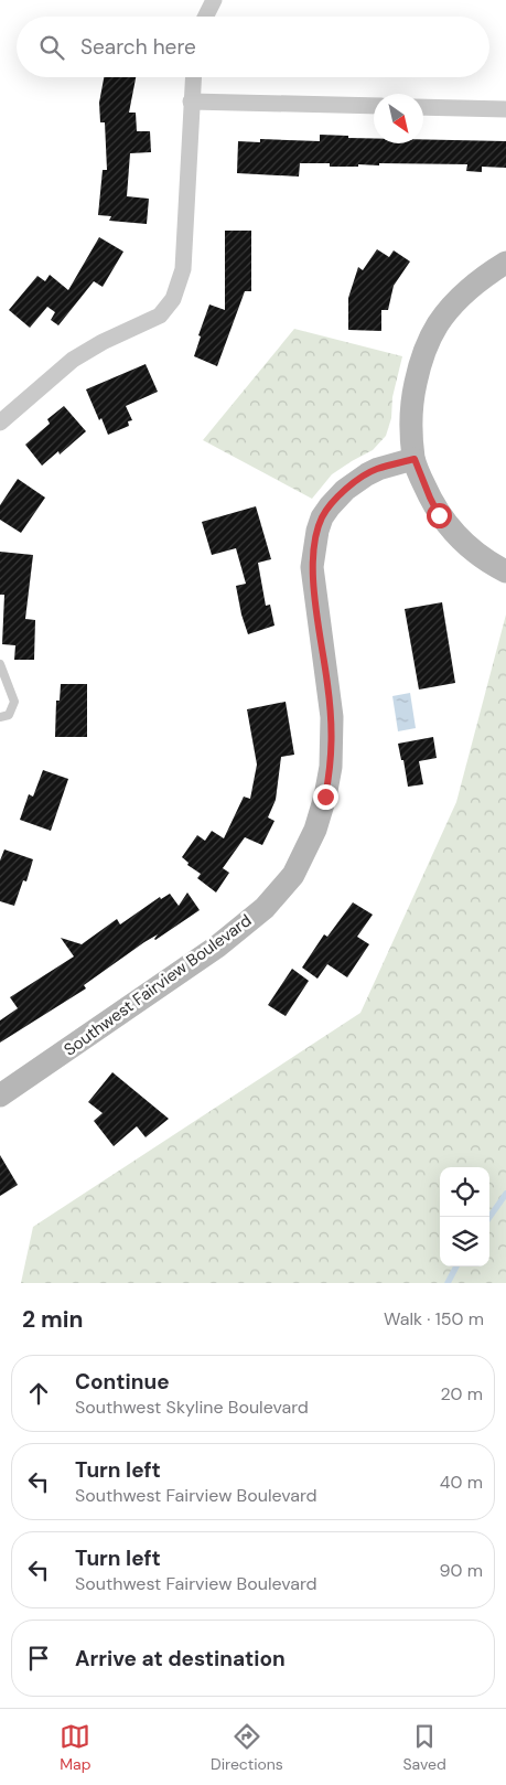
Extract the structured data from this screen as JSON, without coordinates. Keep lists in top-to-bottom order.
{
  "streets": {
    "street": ["Southwest Fairview Boulevard"]
  },
  "north": "bottom right",
  "page": {
    "search": "Search here",
    "heading": ["2 min", "Walk · 150 m"],
    "list": [
      ["Continue", "Southwest Skyline Boulevard", "20 m"],
      ["Turn left", "Southwest Fairview Boulevard", "40 m"],
      ["Turn left", "Southwest Fairview Boulevard", "90 m"],
      "Arrive at destination"
    ],
    "nav": ["Map", "Directions", "Saved"]
  }
}
